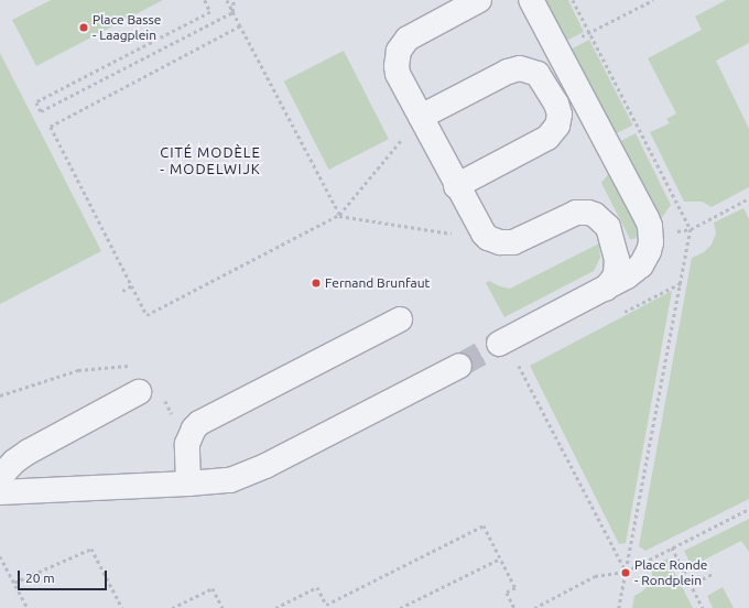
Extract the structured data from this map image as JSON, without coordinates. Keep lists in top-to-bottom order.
{
  "districts": ["CITÉ MODÈLE - MODELWIJK"],
  "places": ["Place Basse - Laagplein", "Fernand Brunfaut", "Place Ronde - Rondplein"],
  "scale_bar": "20 m"
}
